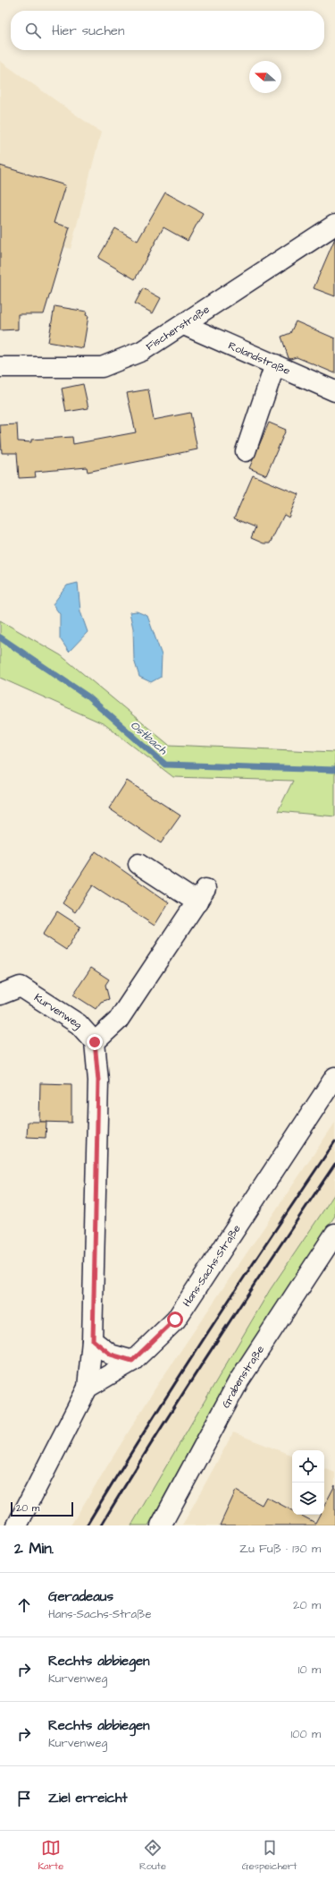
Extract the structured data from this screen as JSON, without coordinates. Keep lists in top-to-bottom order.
{
  "streets": {
    "street": [
      "Fischerstraße",
      "Rolandstraße",
      "Kurvenweg",
      "Hans-Sachs-Straße",
      "Grabenstraße"
    ]
  },
  "crossings": [
    ["Fischerstraße", "Rolandstraße"]
  ],
  "water": ["Ostbach"],
  "scale_bar": "20 m",
  "north": "left",
  "page": {
    "search": "Hier suchen",
    "scale": "20 m",
    "heading": ["2 Min.", "Zu Fuß · 130 m"],
    "list": [
      ["Geradeaus", "Hans-Sachs-Straße", "20 m"],
      ["Rechts abbiegen", "Kurvenweg", "10 m"],
      ["Rechts abbiegen", "Kurvenweg", "100 m"],
      "Ziel erreicht"
    ],
    "nav": ["Karte", "Route", "Gespeichert"]
  }
}
